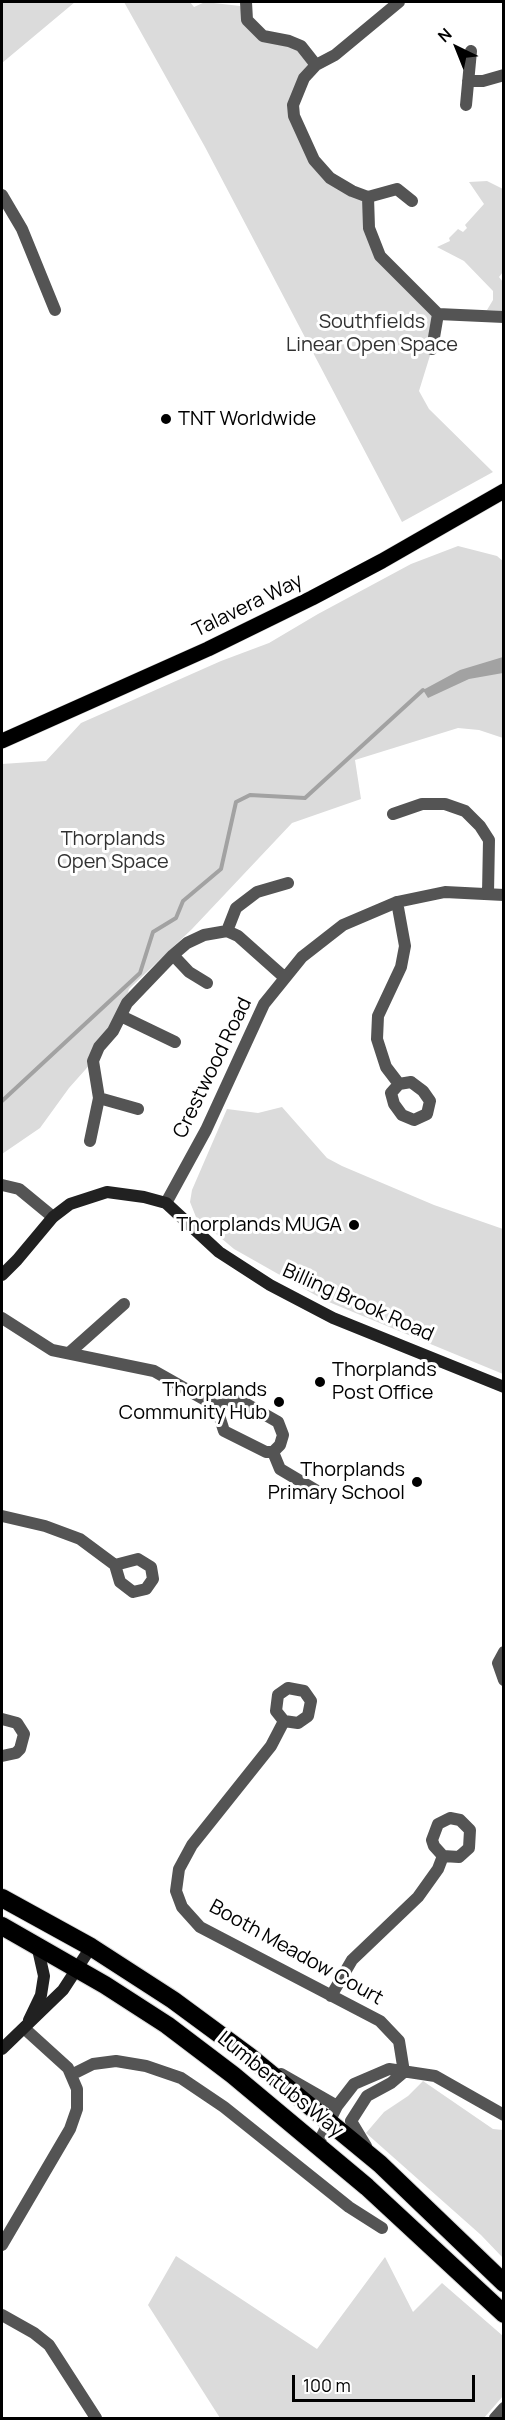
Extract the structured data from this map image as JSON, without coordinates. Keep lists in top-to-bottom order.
{
  "streets": {
    "highway": ["Lumbertubs Way"],
    "main road": ["Talavera Way"],
    "street": ["Crestwood Road", "Billing Brook Road", "Booth Meadow Court"]
  },
  "crossings": [
    ["Crestwood Road", "Billing Brook Road"]
  ],
  "parks": ["Southfields Linear Open Space", "Thorplands Open Space"],
  "places": [
    "TNT Worldwide",
    "Thorplands MUGA",
    "Thorplands Post Office",
    "Thorplands Community Hub",
    "Thorplands Primary School"
  ],
  "scale_bar": "100 m",
  "north": "top left"
}
